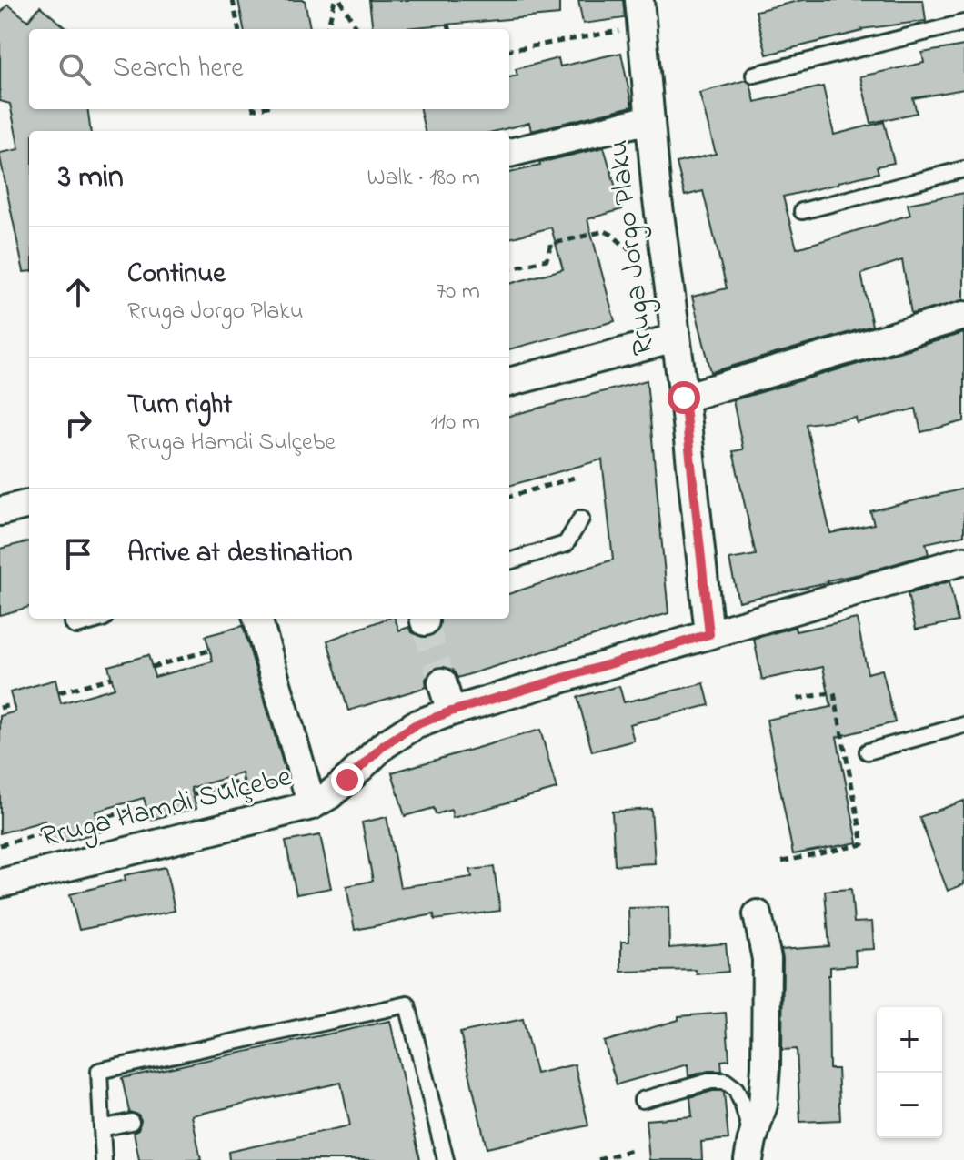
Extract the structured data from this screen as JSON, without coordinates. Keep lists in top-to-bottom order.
{
  "streets": {
    "street": ["Rruga Jorgo Plaku", "Rruga Hamdi Sulçebe"]
  },
  "crossings": [
    ["Rruga Jorgo Plaku", "Rruga Hamdi Sulçebe"]
  ],
  "page": {
    "search": "Search here",
    "heading": ["3 min", "Walk · 180 m"],
    "list": [
      ["Continue", "Rruga Jorgo Plaku", "70 m"],
      ["Turn right", "Rruga Hamdi Sulçebe", "110 m"],
      "Arrive at destination"
    ],
    "map_buttons": ["+", "−"]
  }
}
